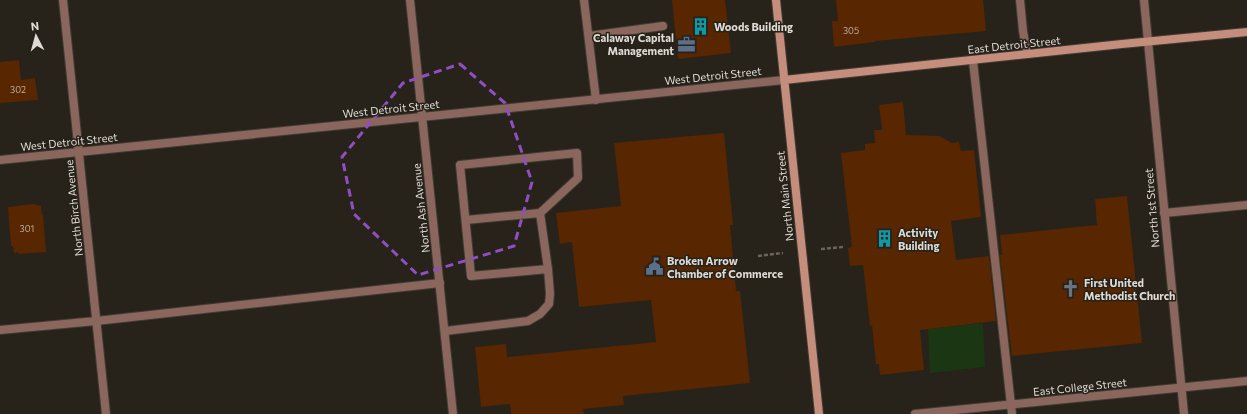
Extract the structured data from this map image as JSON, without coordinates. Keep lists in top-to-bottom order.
{
  "streets": {
    "street": [
      "East Detroit Street",
      "West Detroit Street",
      "North Main Street",
      "North Birch Avenue",
      "North Ash Avenue",
      "North 1st Street",
      "East College Street"
    ]
  },
  "crossings": [
    ["East Detroit Street", "West Detroit Street"],
    ["East Detroit Street", "North Main Street"],
    ["East Detroit Street", "North 1st Street"],
    ["West Detroit Street", "North Main Street"],
    ["West Detroit Street", "North Birch Avenue"],
    ["West Detroit Street", "North Ash Avenue"],
    ["North 1st Street", "East College Street"]
  ],
  "places": {
    "building": ["Woods Building", "Activity Building"],
    "office": ["Calaway Capital Management"],
    "public building": ["Broken Arrow Chamber of Commerce"],
    "church": ["First United Methodist Church"]
  },
  "house_numbers": ["305", "302", "301"],
  "north": "top"
}
